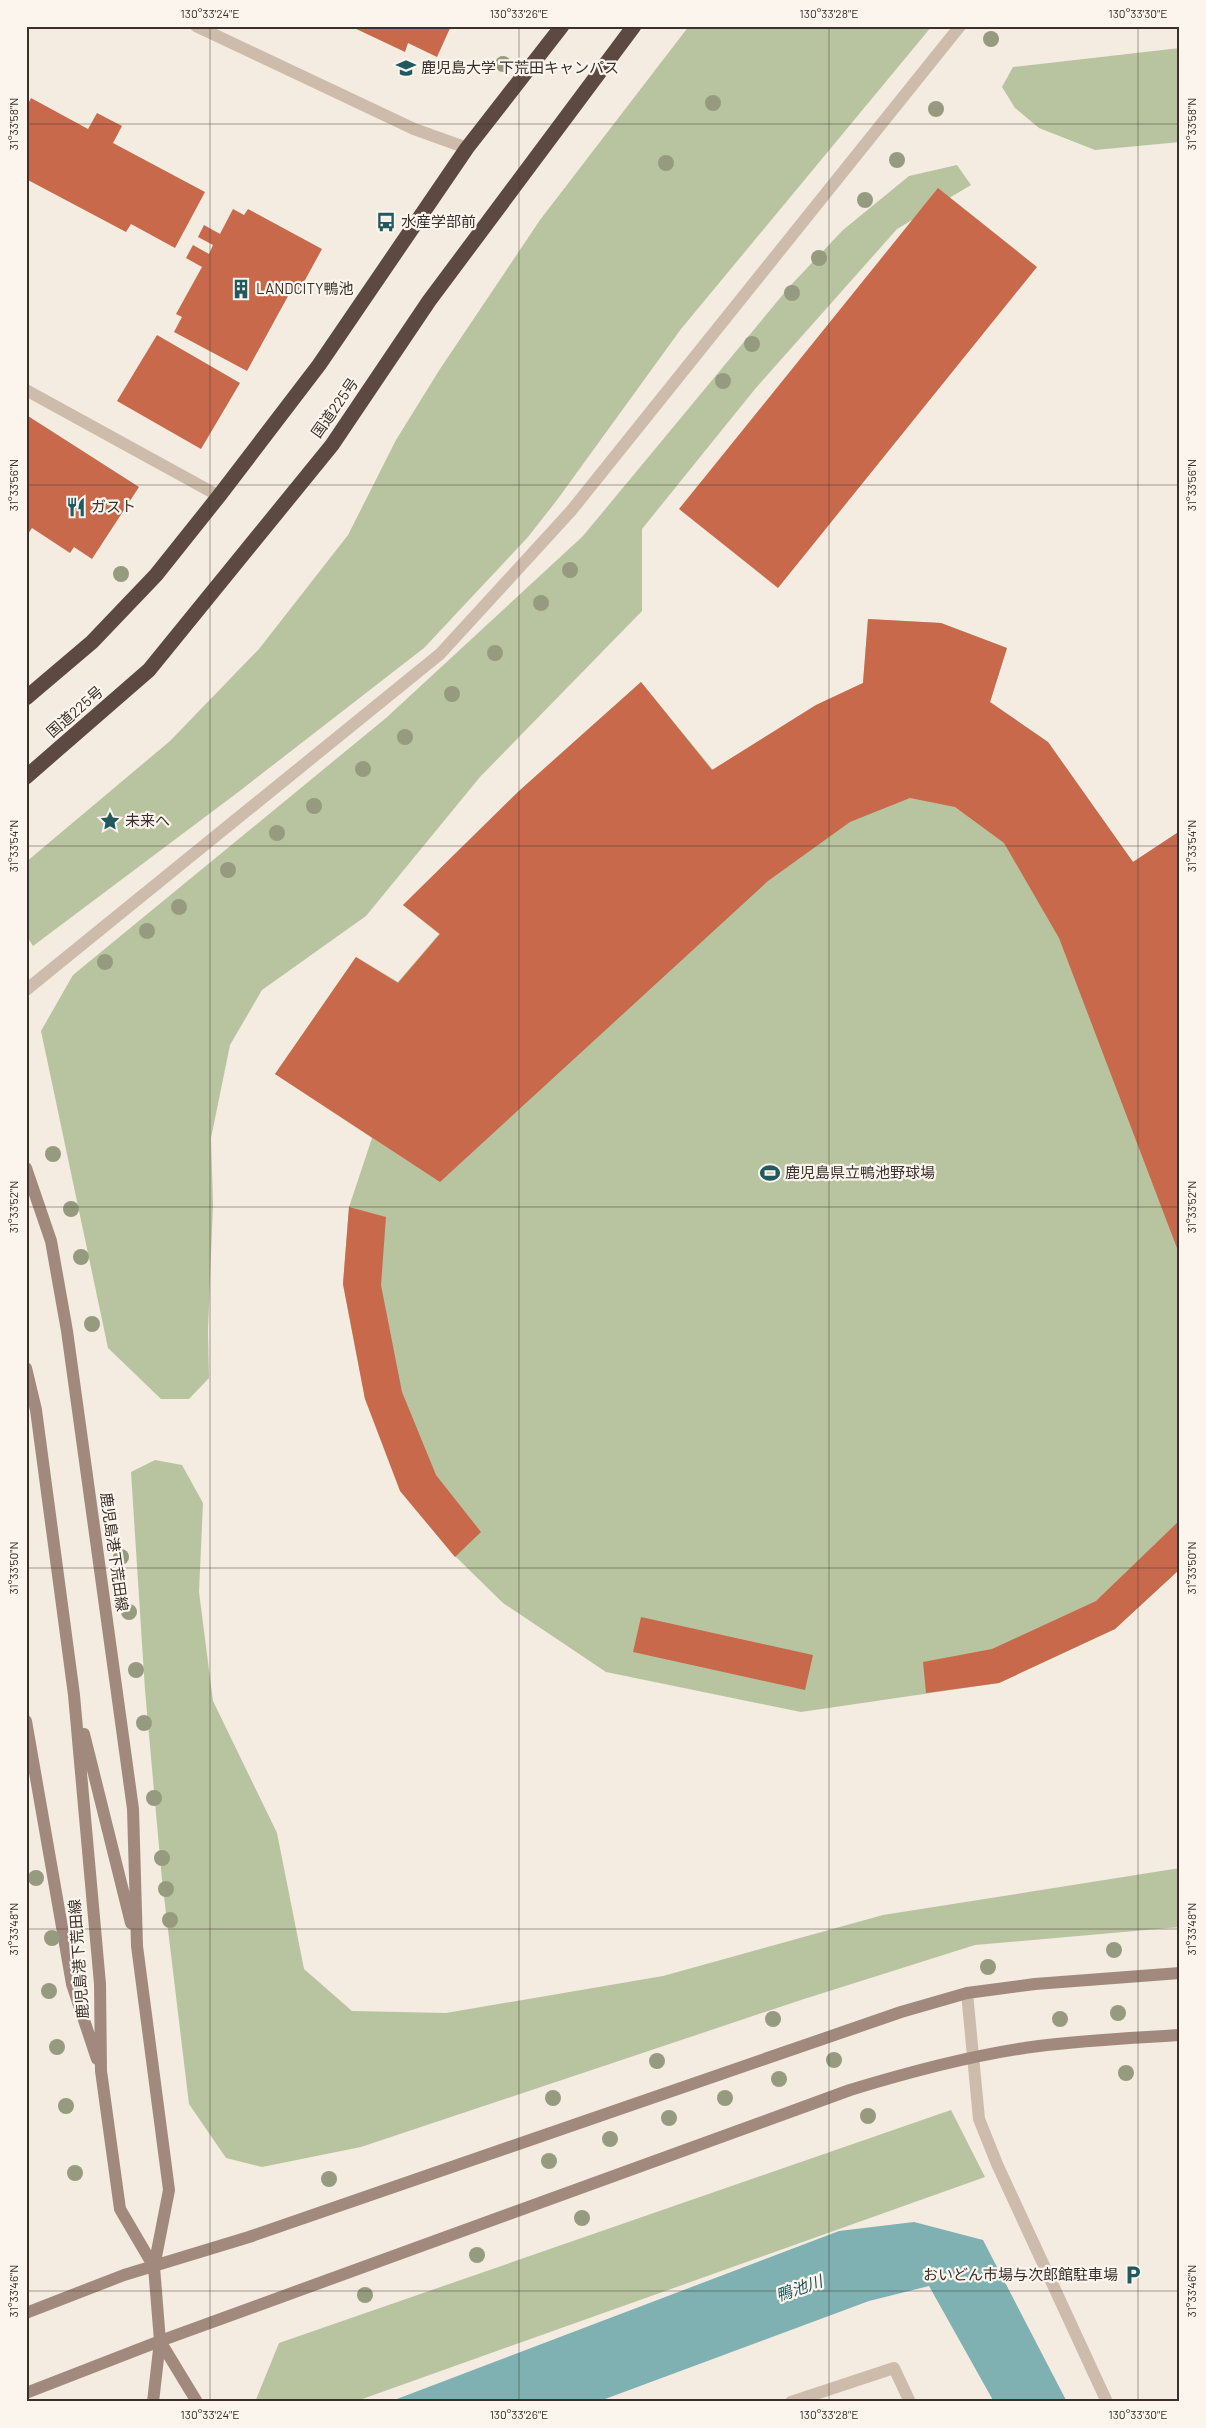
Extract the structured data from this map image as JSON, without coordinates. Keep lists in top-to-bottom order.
{
  "streets": {
    "highway": ["国道225号"],
    "main road": ["鹿児島港下荒田線"]
  },
  "water": ["鴨池川"],
  "places": {
    "school or university": ["鹿児島大学 下荒田キャンパス"],
    "bus stop": ["水産学部前"],
    "building": ["LANDCITY鴨池"],
    "restaurant": ["ガスト"],
    "place": ["未来へ"],
    "sports": ["鹿児島県立鴨池野球場"],
    "parking": ["おいどん市場与次郎館駐車場"]
  },
  "coordinates": [
    "130°33'24\"E",
    "130°33'26\"E",
    "130°33'28\"E",
    "130°33'30\"E",
    "31°33'58\"N",
    "31°33'56\"N",
    "31°33'54\"N",
    "31°33'52\"N",
    "31°33'50\"N",
    "31°33'48\"N",
    "31°33'46\"N"
  ]
}
